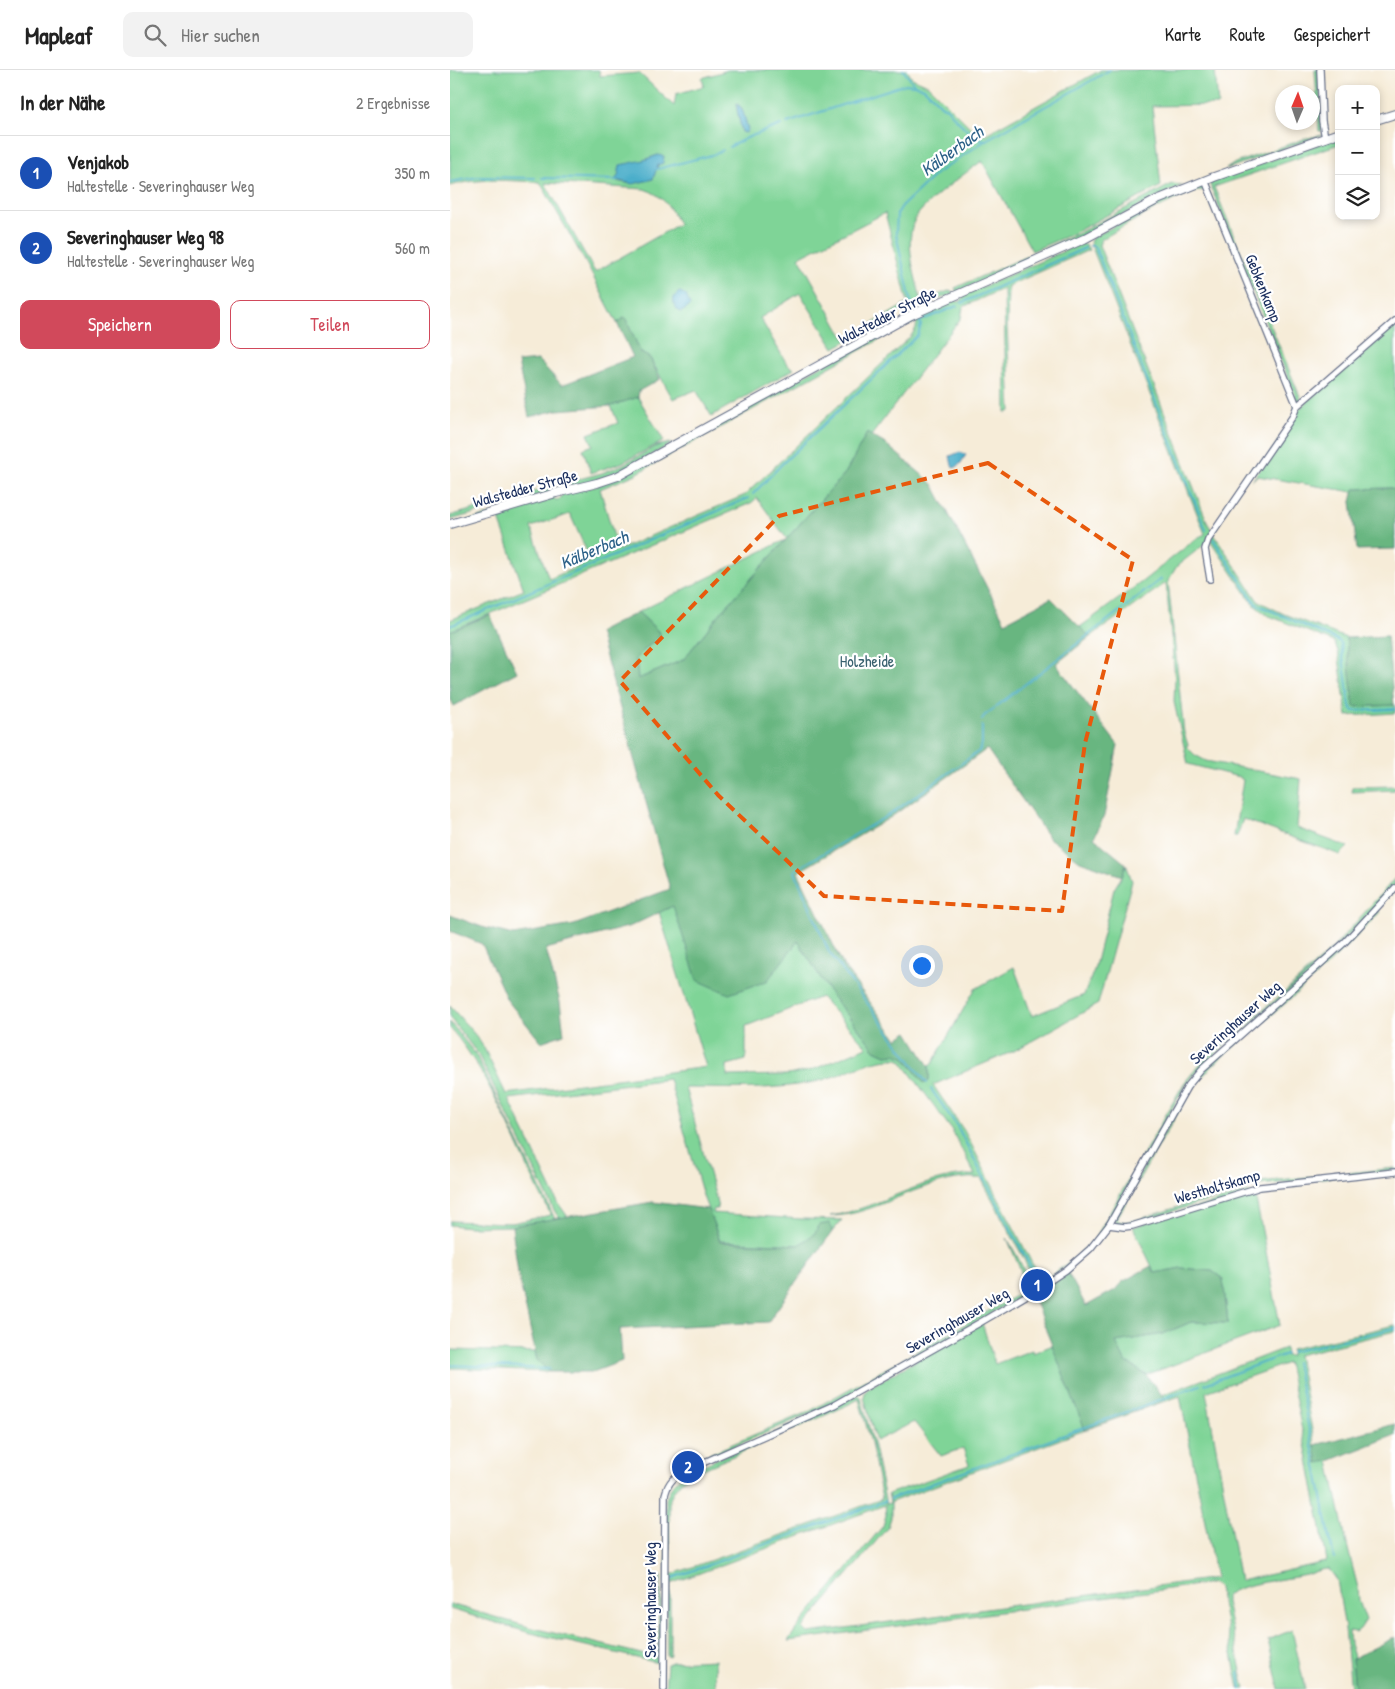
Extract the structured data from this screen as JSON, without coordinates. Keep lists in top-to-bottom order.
{
  "streets": {
    "main road": ["Walstedder Straße"],
    "street": ["Gebkenkamp", "Severinghauser Weg", "Westholtskamp"]
  },
  "crossings": [
    ["Gebkenkamp", "Walstedder Straße"],
    ["Severinghauser Weg", "Westholtskamp"]
  ],
  "water": ["Kälberbach"],
  "parks": ["Holzheide"],
  "north": "top",
  "page": {
    "header": "Mapleaf",
    "search": "Hier suchen",
    "nav": ["Karte", "Route", "Gespeichert"],
    "heading": ["In der Nähe", "2 Ergebnisse"],
    "map_buttons": ["+", "−"],
    "list": [
      {
        "mark": "1",
        "name": "Venjakob",
        "note": "Haltestelle · Severinghauser Weg",
        "value": "350 m"
      },
      {
        "mark": "2",
        "name": "Severinghauser Weg 98",
        "note": "Haltestelle · Severinghauser Weg",
        "value": "560 m"
      }
    ],
    "buttons": ["Speichern", "Teilen"],
    "pins": ["1", "2"]
  }
}
